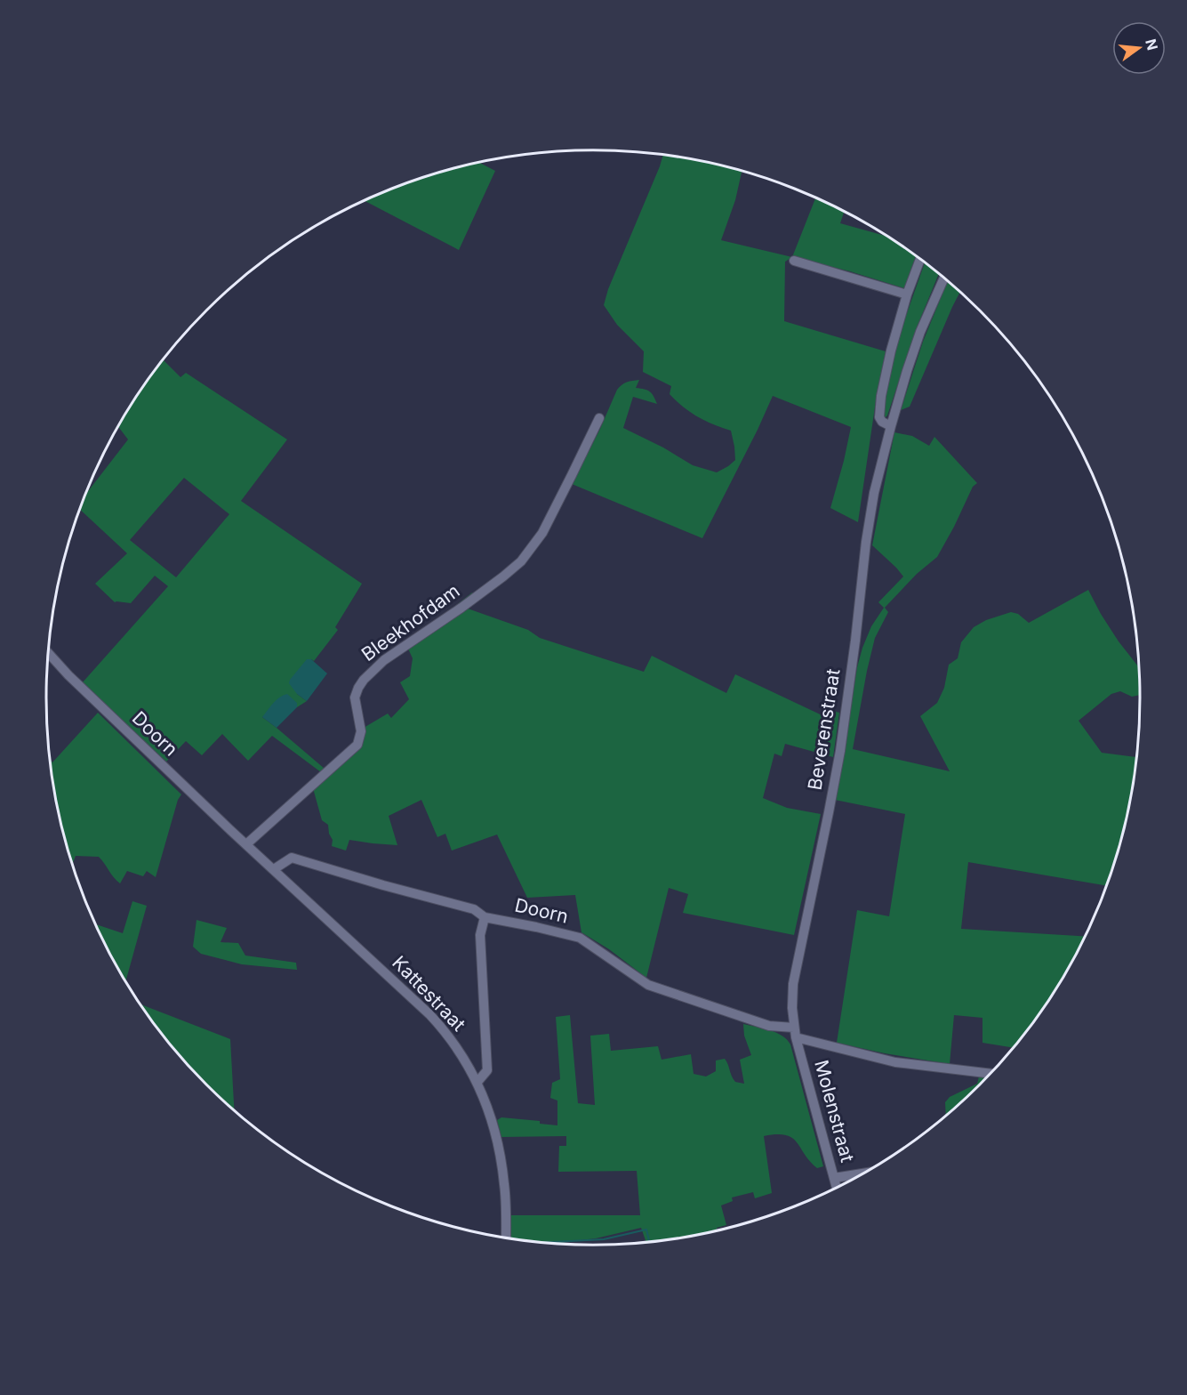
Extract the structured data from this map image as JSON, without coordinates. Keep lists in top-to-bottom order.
{
  "streets": {
    "street": [
      "Bleekhofdam",
      "Beverenstraat",
      "Doorn",
      "Kattestraat",
      "Molenstraat"
    ]
  },
  "crossings": [
    ["Bleekhofdam", "Doorn"],
    ["Bleekhofdam", "Kattestraat"],
    ["Beverenstraat", "Doorn"],
    ["Beverenstraat", "Molenstraat"],
    ["Doorn", "Kattestraat"],
    ["Doorn", "Molenstraat"]
  ],
  "north": "right"
}
